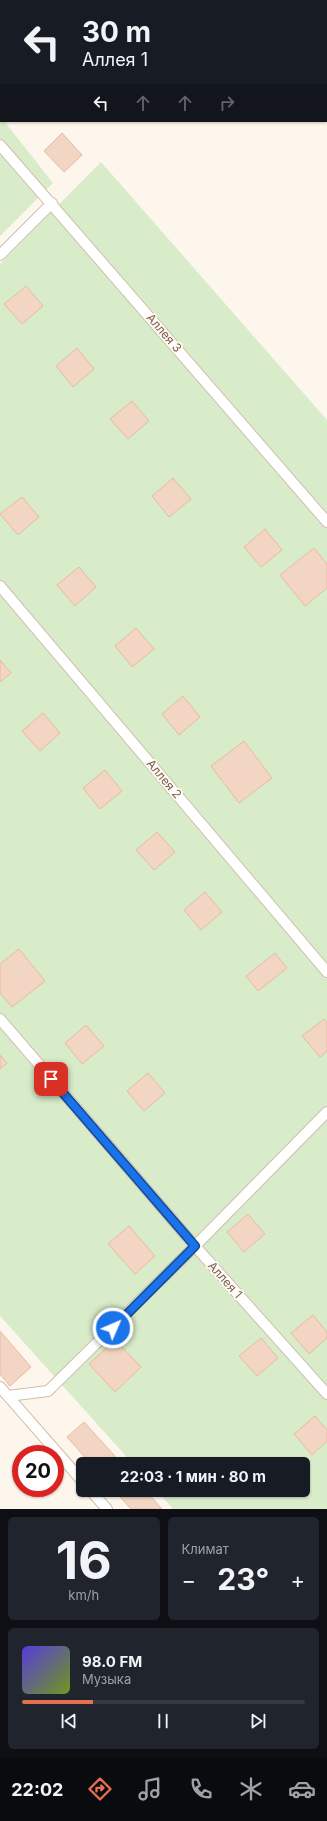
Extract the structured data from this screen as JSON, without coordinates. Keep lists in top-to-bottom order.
{
  "streets": {
    "lane": ["Аллея 3", "Аллея 2", "Аллея 1"]
  },
  "page": {
    "turn": ["30 m", "Аллея 1"],
    "limit": "20",
    "trip": "22:03 · 1 мин · 80 m",
    "tile": [
      ["16", "km/h"],
      "Климат"
    ],
    "heat": ["−", "23°", "+"],
    "song": ["98.0 FM", "Музыка"],
    "tabs": "22:02"
  }
}
